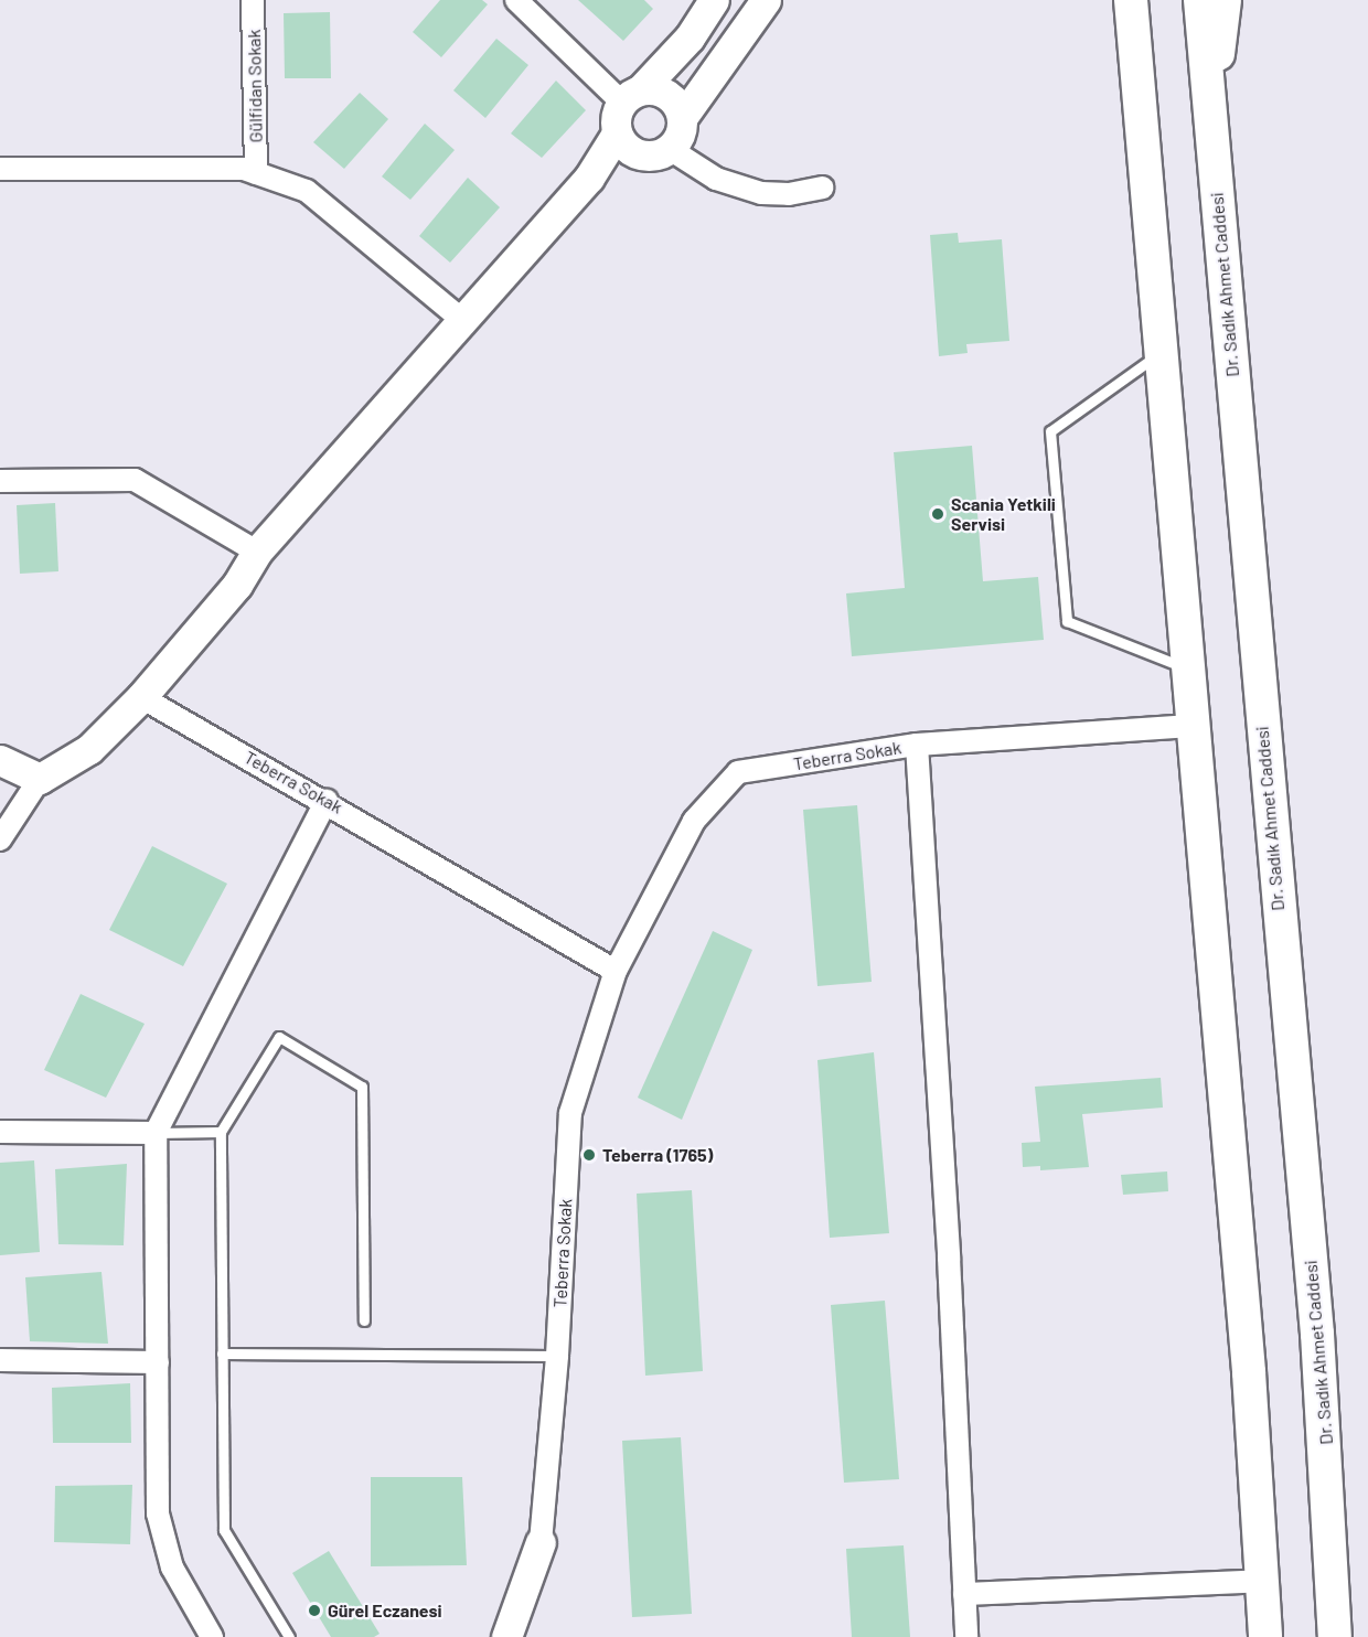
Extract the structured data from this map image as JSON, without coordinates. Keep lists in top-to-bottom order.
{
  "streets": {
    "main road": ["Dr. Sadık Ahmet Caddesi"],
    "street": ["Gülfidan Sokak", "Teberra Sokak"]
  },
  "places": ["Scania Yetkili Servisi", "Teberra (1765)", "Gürel Eczanesi"]
}
